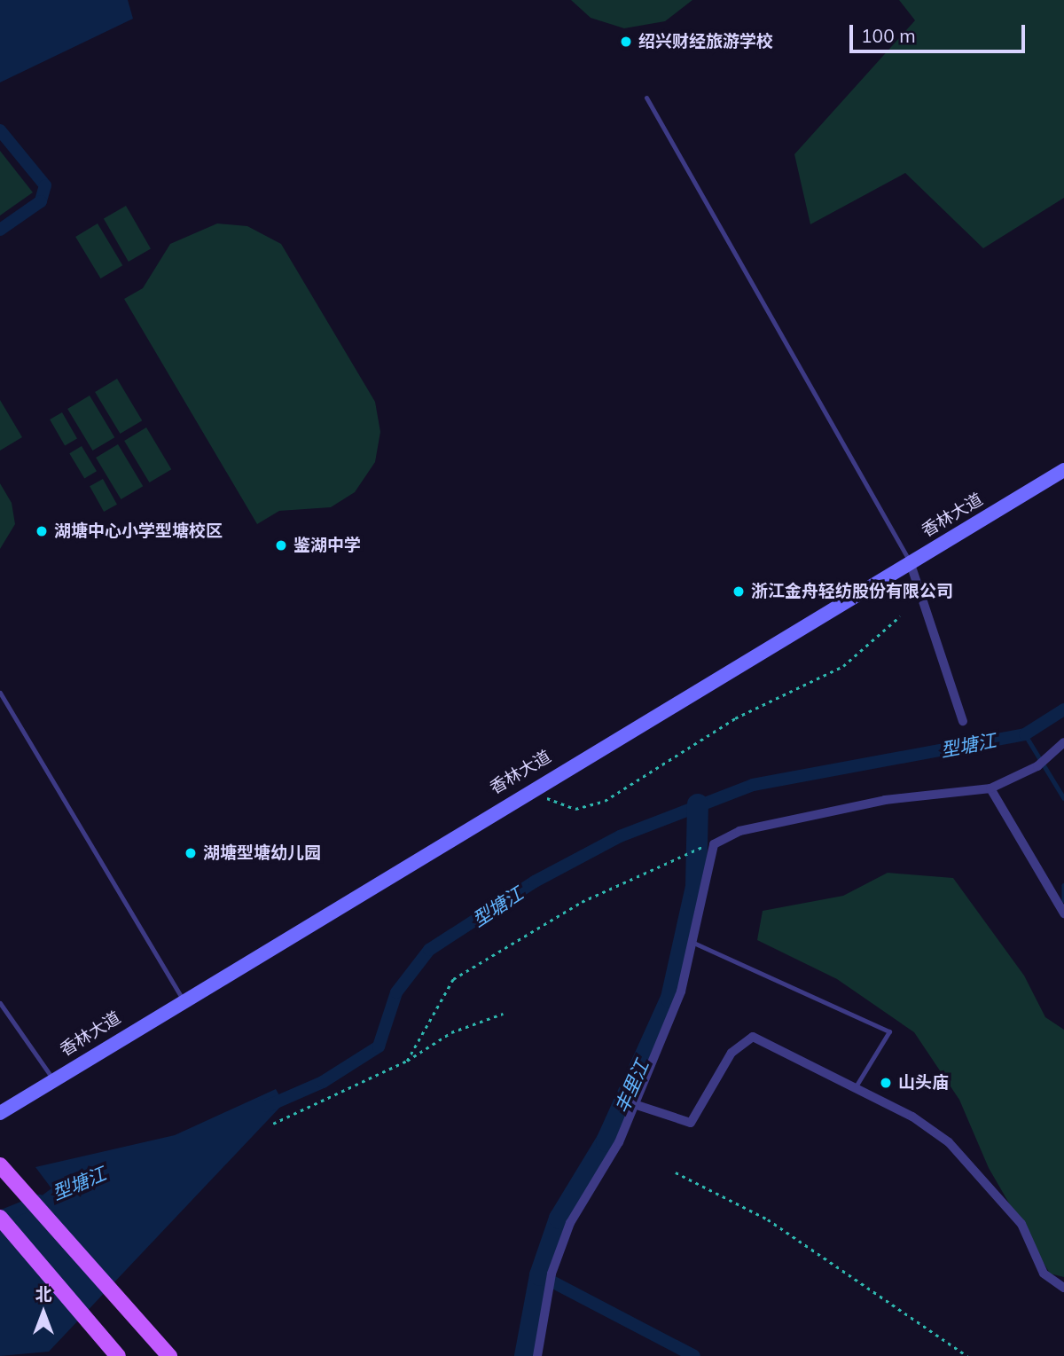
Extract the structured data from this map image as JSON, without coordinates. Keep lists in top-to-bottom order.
{
  "streets": {
    "main road": ["香林大道"]
  },
  "water": ["型塘江", "丰里江"],
  "places": [
    "绍兴财经旅游学校",
    "湖塘中心小学型塘校区",
    "鉴湖中学",
    "浙江金舟轻纺股份有限公司",
    "湖塘型塘幼儿园",
    "山头庙"
  ],
  "scale_bar": "100 m",
  "north": "top"
}
